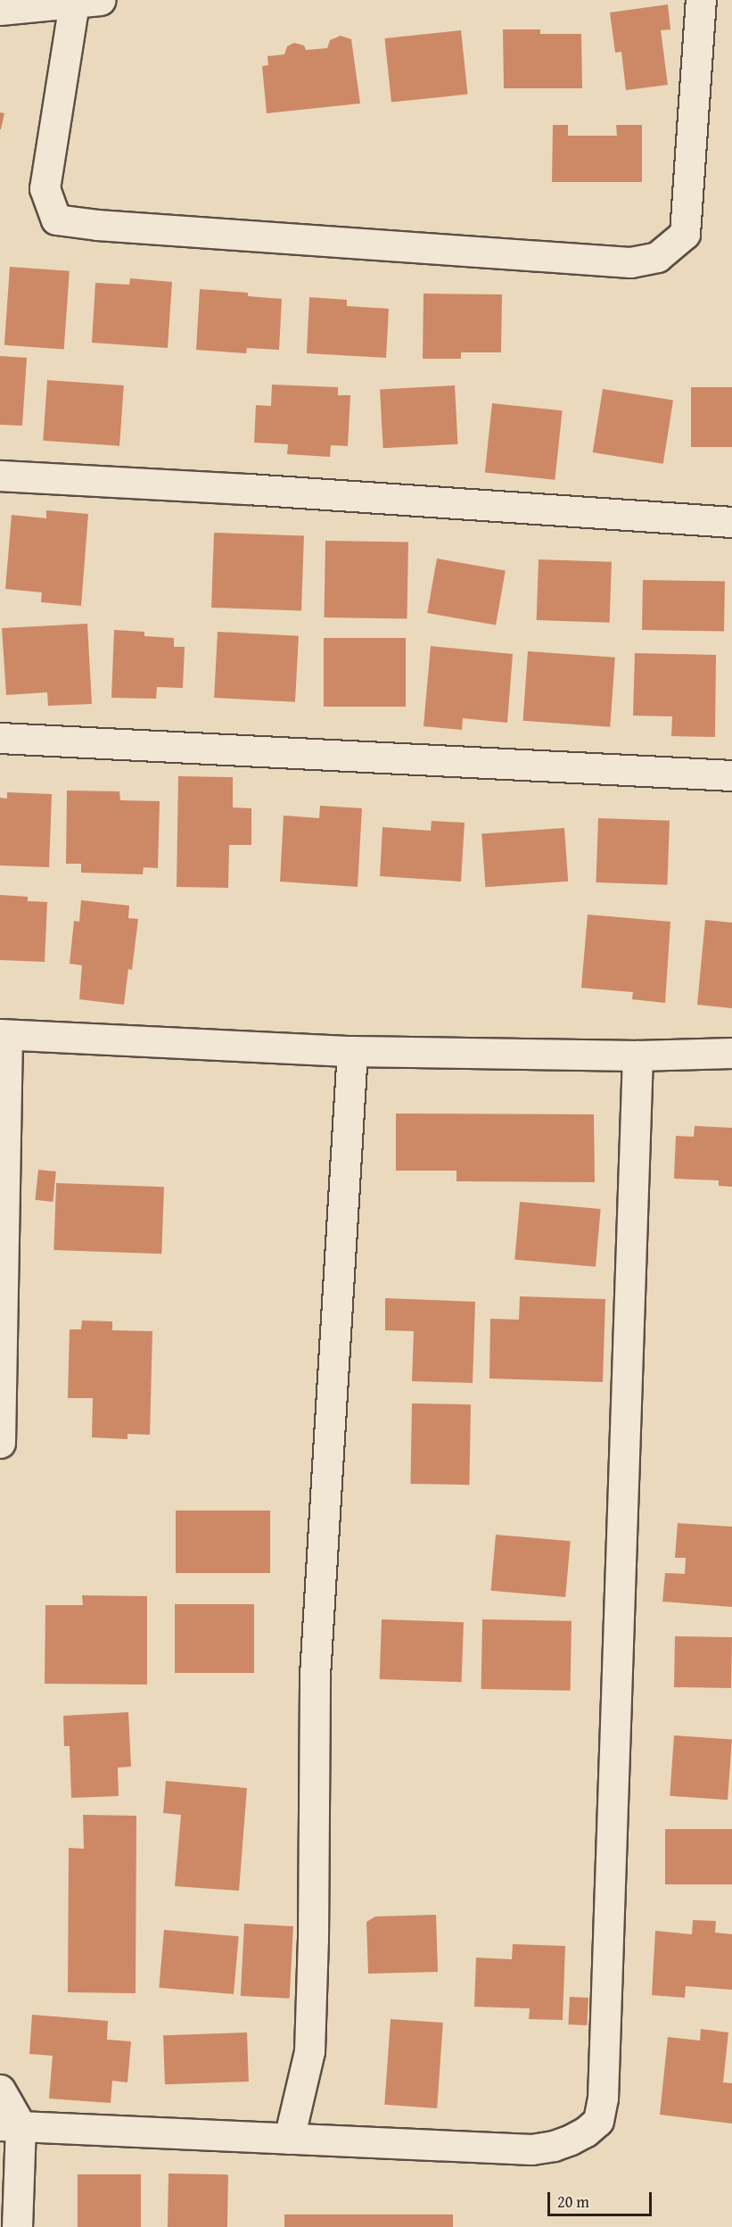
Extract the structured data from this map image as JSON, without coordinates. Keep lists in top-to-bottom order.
{
  "scale_bar": "20 m"
}
